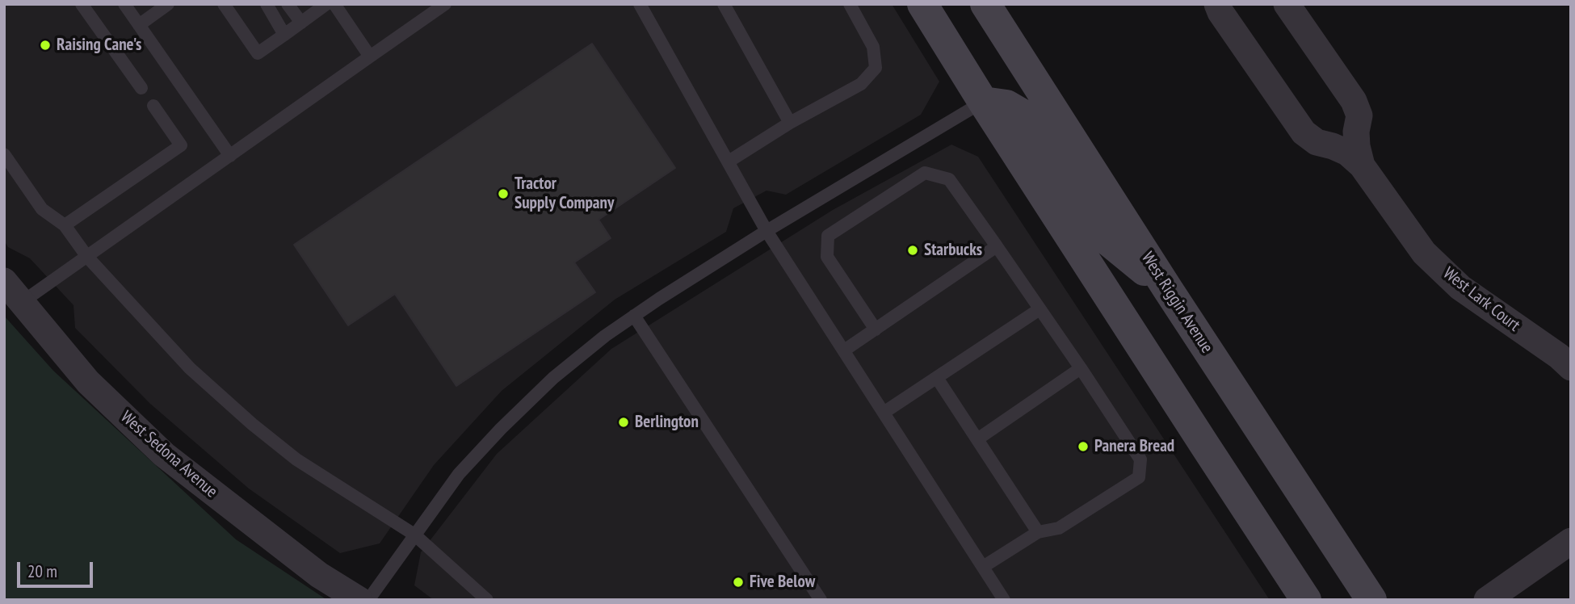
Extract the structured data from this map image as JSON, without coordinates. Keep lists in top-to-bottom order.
{
  "streets": {
    "main road": ["West Riggin Avenue"],
    "street": ["West Lark Court", "West Sedona Avenue"]
  },
  "places": [
    "Raising Cane's",
    "Tractor Supply Company",
    "Starbucks",
    "Berlington",
    "Panera Bread",
    "Five Below"
  ],
  "scale_bar": "20 m"
}
